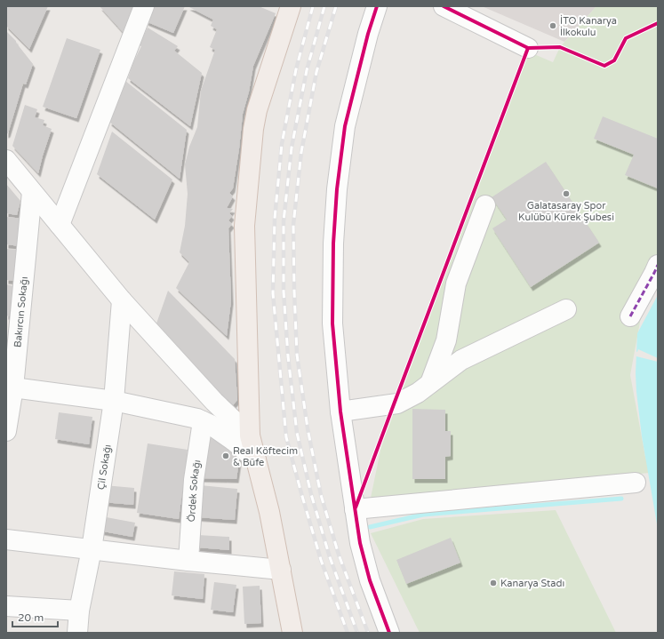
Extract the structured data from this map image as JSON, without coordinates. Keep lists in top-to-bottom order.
{
  "streets": {
    "street": ["Bakırcın Sokağı", "Çil Sokağı", "Ördek Sokağı"]
  },
  "places": [
    "İTO Kanarya İlkokulu",
    "Galatasaray Spor Kulübü Kürek Şubesi",
    "Real Köftecim & Büfe",
    "Kanarya Stadı"
  ],
  "scale_bar": "20 m"
}
